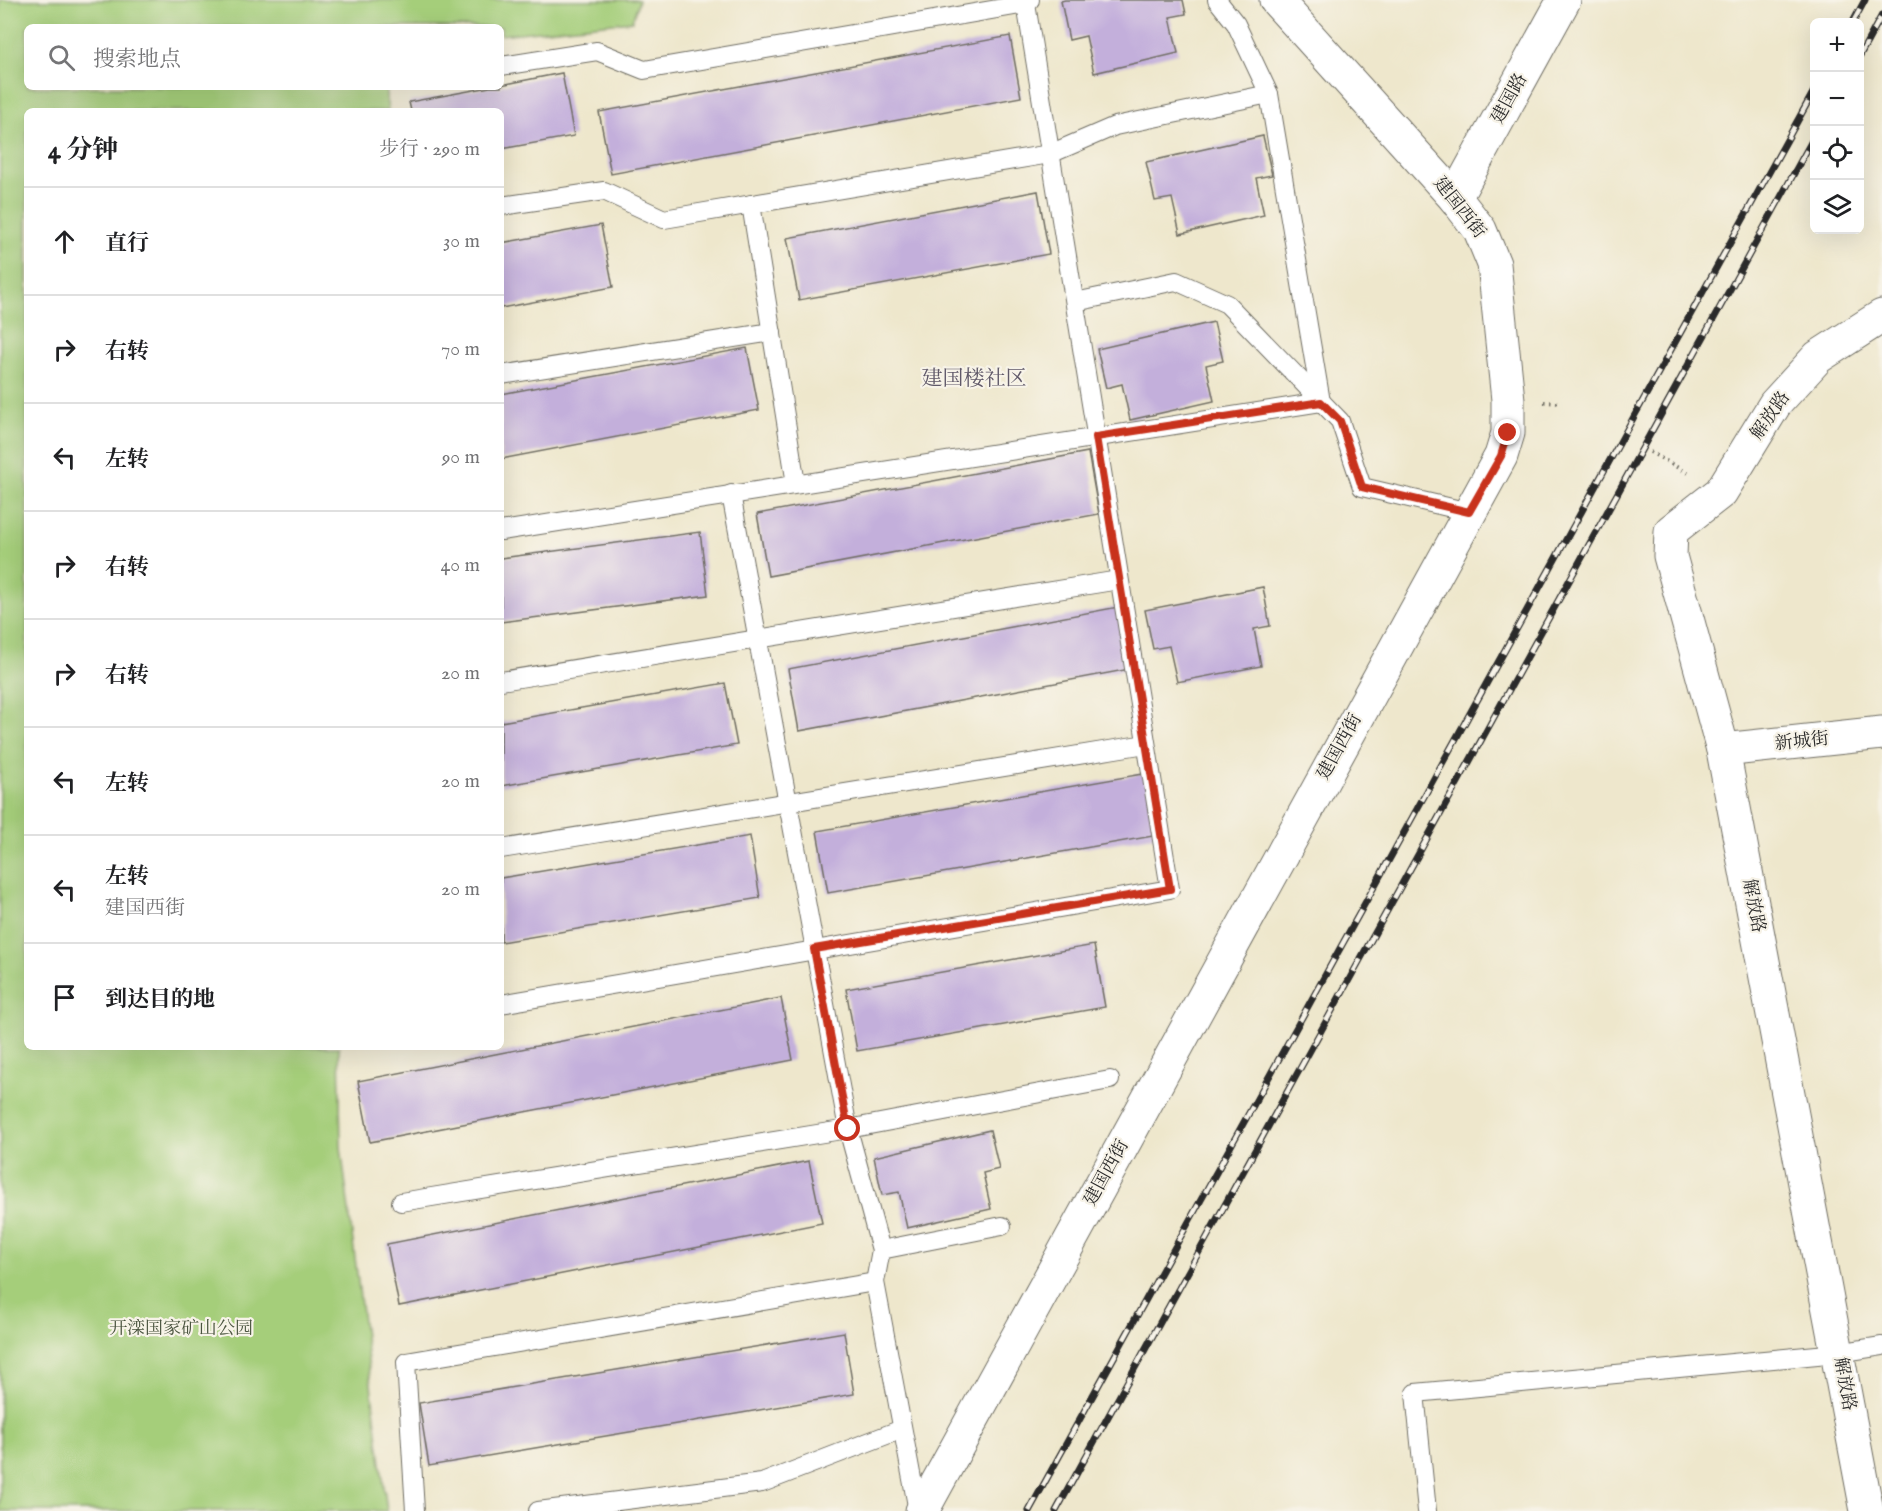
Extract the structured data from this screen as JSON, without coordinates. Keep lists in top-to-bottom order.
{
  "streets": {
    "street": [
      "建国路",
      "建国西街",
      "解放路",
      "新城街"
    ]
  },
  "crossings": [
    ["建国路", "建国西街"],
    ["解放路", "新城街"]
  ],
  "districts": ["建国楼社区"],
  "parks": ["开滦国家矿山公园"],
  "page": {
    "map_buttons": ["+", "−"],
    "search": "搜索地点",
    "heading": ["4 分钟", "步行 · 290 m"],
    "list": [
      ["直行", "30 m"],
      ["右转", "70 m"],
      ["左转", "90 m"],
      ["右转", "40 m"],
      ["右转", "20 m"],
      ["左转", "20 m"],
      ["左转", "建国西街", "20 m"],
      "到达目的地"
    ]
  }
}
